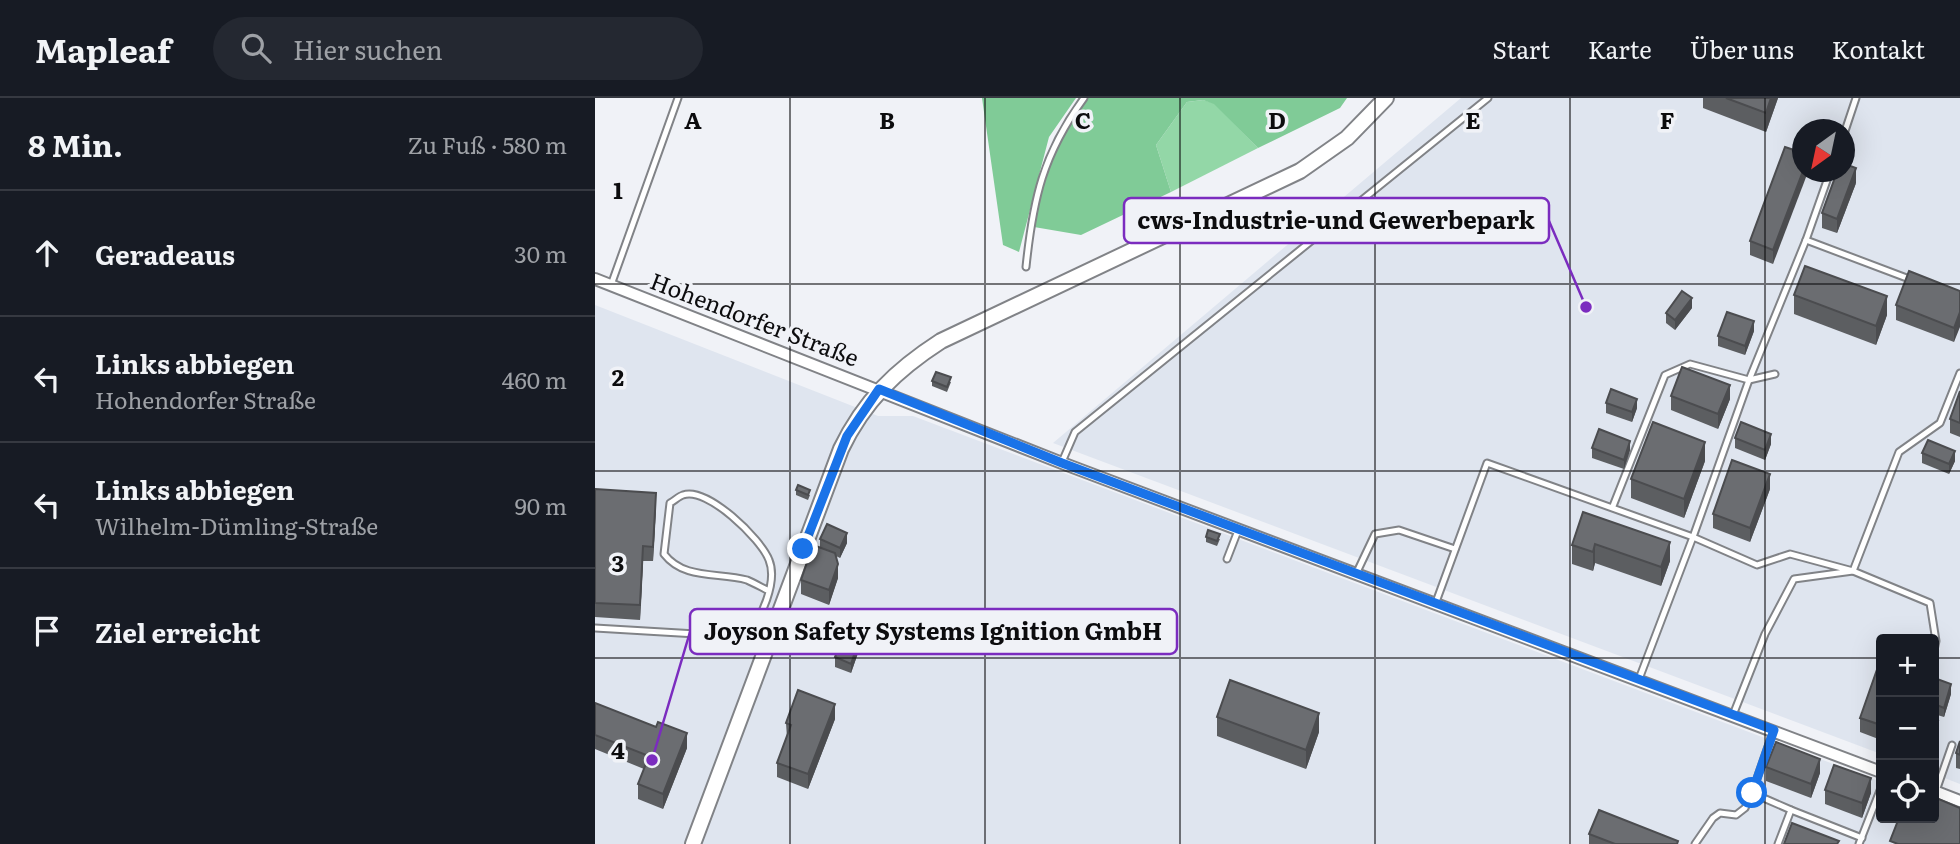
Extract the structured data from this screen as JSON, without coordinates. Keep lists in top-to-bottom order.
{
  "streets": {
    "street": ["Hohendorfer Straße"]
  },
  "places": ["cws-Industrie-und Gewerbepark", "Joyson Safety Systems Ignition GmbH"],
  "north": "bottom left",
  "page": {
    "header": "Mapleaf",
    "search": "Hier suchen",
    "nav": [
      "Start",
      "Karte",
      "Über uns",
      "Kontakt"
    ],
    "heading": ["8 Min.", "Zu Fuß · 580 m"],
    "list": [
      ["Geradeaus", "30 m"],
      ["Links abbiegen", "Hohendorfer Straße", "460 m"],
      ["Links abbiegen", "Wilhelm-Dümling-Straße", "90 m"],
      "Ziel erreicht"
    ],
    "map_buttons": ["+", "−"]
  },
  "grid": {
    "columns": [
      "A",
      "B",
      "C",
      "D",
      "E",
      "F"
    ],
    "rows": [
      "1",
      "2",
      "3",
      "4"
    ]
  }
}
